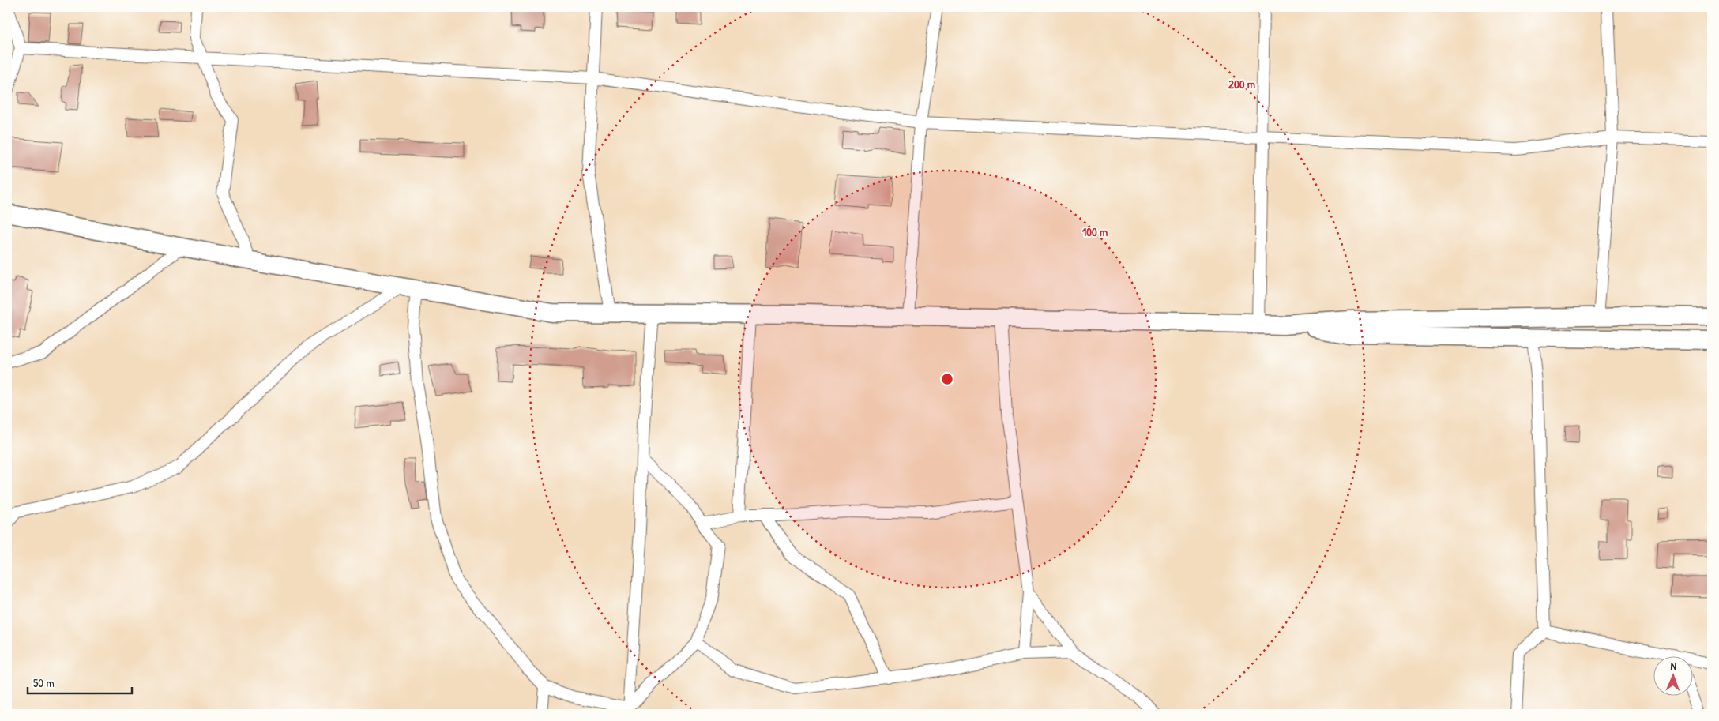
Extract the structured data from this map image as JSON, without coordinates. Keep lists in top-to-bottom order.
{
  "scale_bar": "50 m",
  "north": "top",
  "rings": ["200 m", "100 m"]
}
